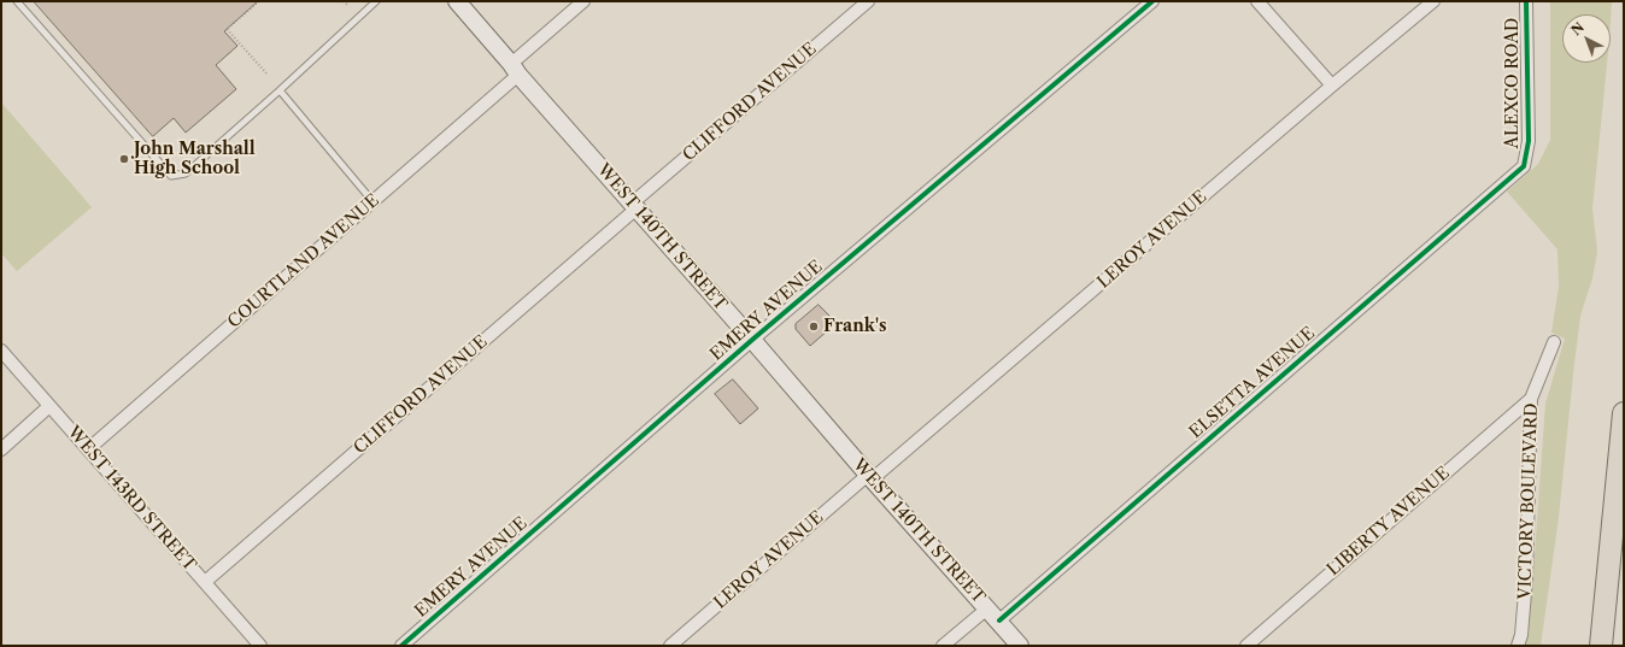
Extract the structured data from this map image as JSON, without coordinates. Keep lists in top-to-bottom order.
{
  "streets": {
    "street": [
      "ALEXCO ROAD",
      "CLIFFORD AVENUE",
      "WEST 140TH STREET",
      "LEROY AVENUE",
      "COURTLAND AVENUE",
      "EMERY AVENUE",
      "ELSETTA AVENUE",
      "WEST 143RD STREET",
      "VICTORY BOULEVARD",
      "LIBERTY AVENUE"
    ]
  },
  "crossings": [
    ["ALEXCO ROAD", "ELSETTA AVENUE"],
    ["CLIFFORD AVENUE", "WEST 140TH STREET"],
    ["CLIFFORD AVENUE", "WEST 143RD STREET"],
    ["WEST 140TH STREET", "LEROY AVENUE"],
    ["WEST 140TH STREET", "COURTLAND AVENUE"],
    ["WEST 140TH STREET", "EMERY AVENUE"],
    ["WEST 140TH STREET", "ELSETTA AVENUE"],
    ["COURTLAND AVENUE", "WEST 143RD STREET"],
    ["VICTORY BOULEVARD", "LIBERTY AVENUE"]
  ],
  "places": ["John Marshall High School", "Frank's"],
  "north": "top left"
}
